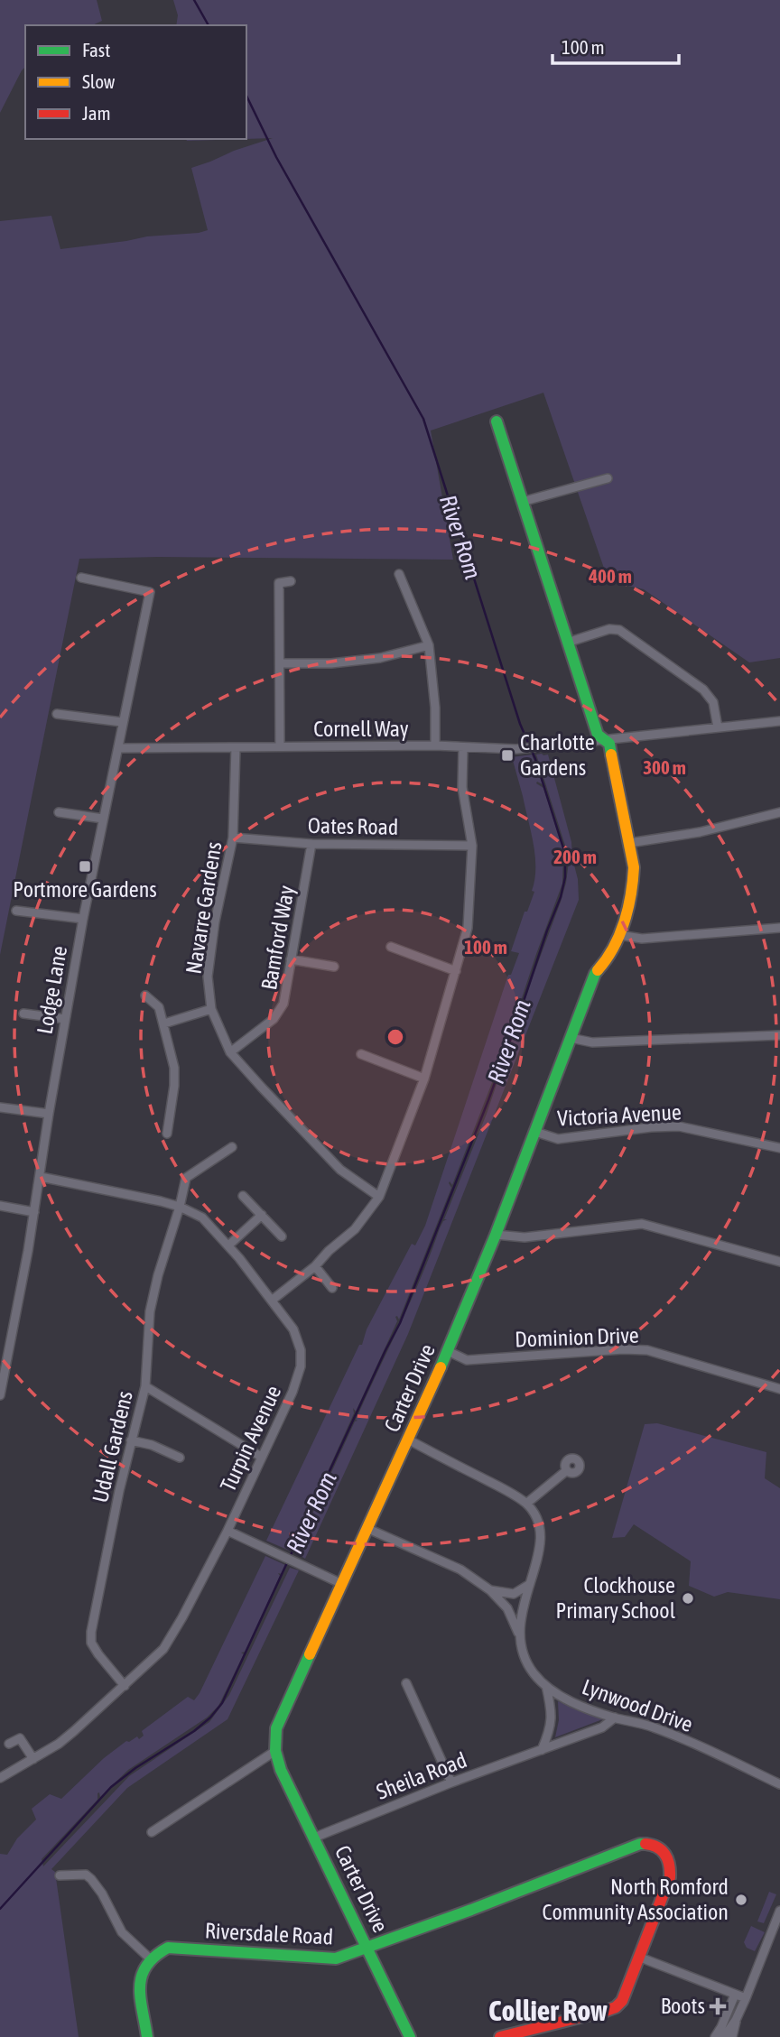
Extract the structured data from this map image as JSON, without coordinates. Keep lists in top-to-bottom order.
{
  "streets": {
    "street": [
      "Cornell Way",
      "Oates Road",
      "Navarre Gardens",
      "Bamford Way",
      "Lodge Lane",
      "Victoria Avenue",
      "Dominion Drive",
      "Carter Drive",
      "Turpin Avenue",
      "Udall Gardens",
      "Lynwood Drive",
      "Sheila Road",
      "Riversdale Road"
    ]
  },
  "crossings": [
    ["Cornell Way", "Navarre Gardens"],
    ["Cornell Way", "Lodge Lane"],
    ["Cornell Way", "Carter Drive"],
    ["Oates Road", "Navarre Gardens"],
    ["Oates Road", "Bamford Way"],
    ["Navarre Gardens", "Bamford Way"],
    ["Lodge Lane", "Turpin Avenue"],
    ["Victoria Avenue", "Carter Drive"],
    ["Dominion Drive", "Carter Drive"],
    ["Carter Drive", "Sheila Road"],
    ["Carter Drive", "Riversdale Road"],
    ["Turpin Avenue", "Udall Gardens"],
    ["Lynwood Drive", "Sheila Road"]
  ],
  "districts": ["Collier Row"],
  "water": ["River Rom"],
  "places": {
    "transit": ["Charlotte Gardens", "Portmore Gardens"],
    "other": ["Clockhouse Primary School", "North Romford Community Association"],
    "health": ["Boots"]
  },
  "legend": ["Fast", "Slow", "Jam"],
  "scale_bar": "100 m",
  "rings": [
    "400 m",
    "300 m",
    "200 m",
    "100 m"
  ]
}
